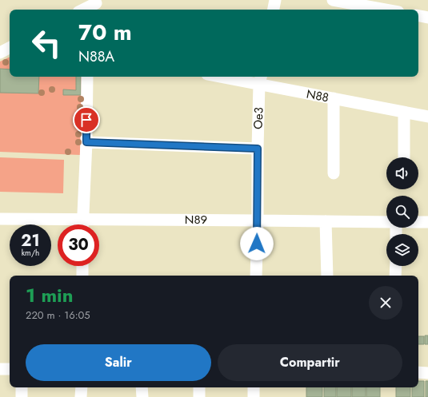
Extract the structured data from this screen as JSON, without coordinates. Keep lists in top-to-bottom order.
{
  "streets": {
    "street": ["N88", "Oe3", "N89"]
  },
  "crossings": [
    ["N88", "Oe3"],
    ["Oe3", "N89"]
  ],
  "page": {
    "turn": ["70 m", "N88A"],
    "speed": "21 km/h",
    "limit": "30",
    "heading": ["1 min", "220 m · 16:05"],
    "buttons": ["Salir", "Compartir"]
  }
}
